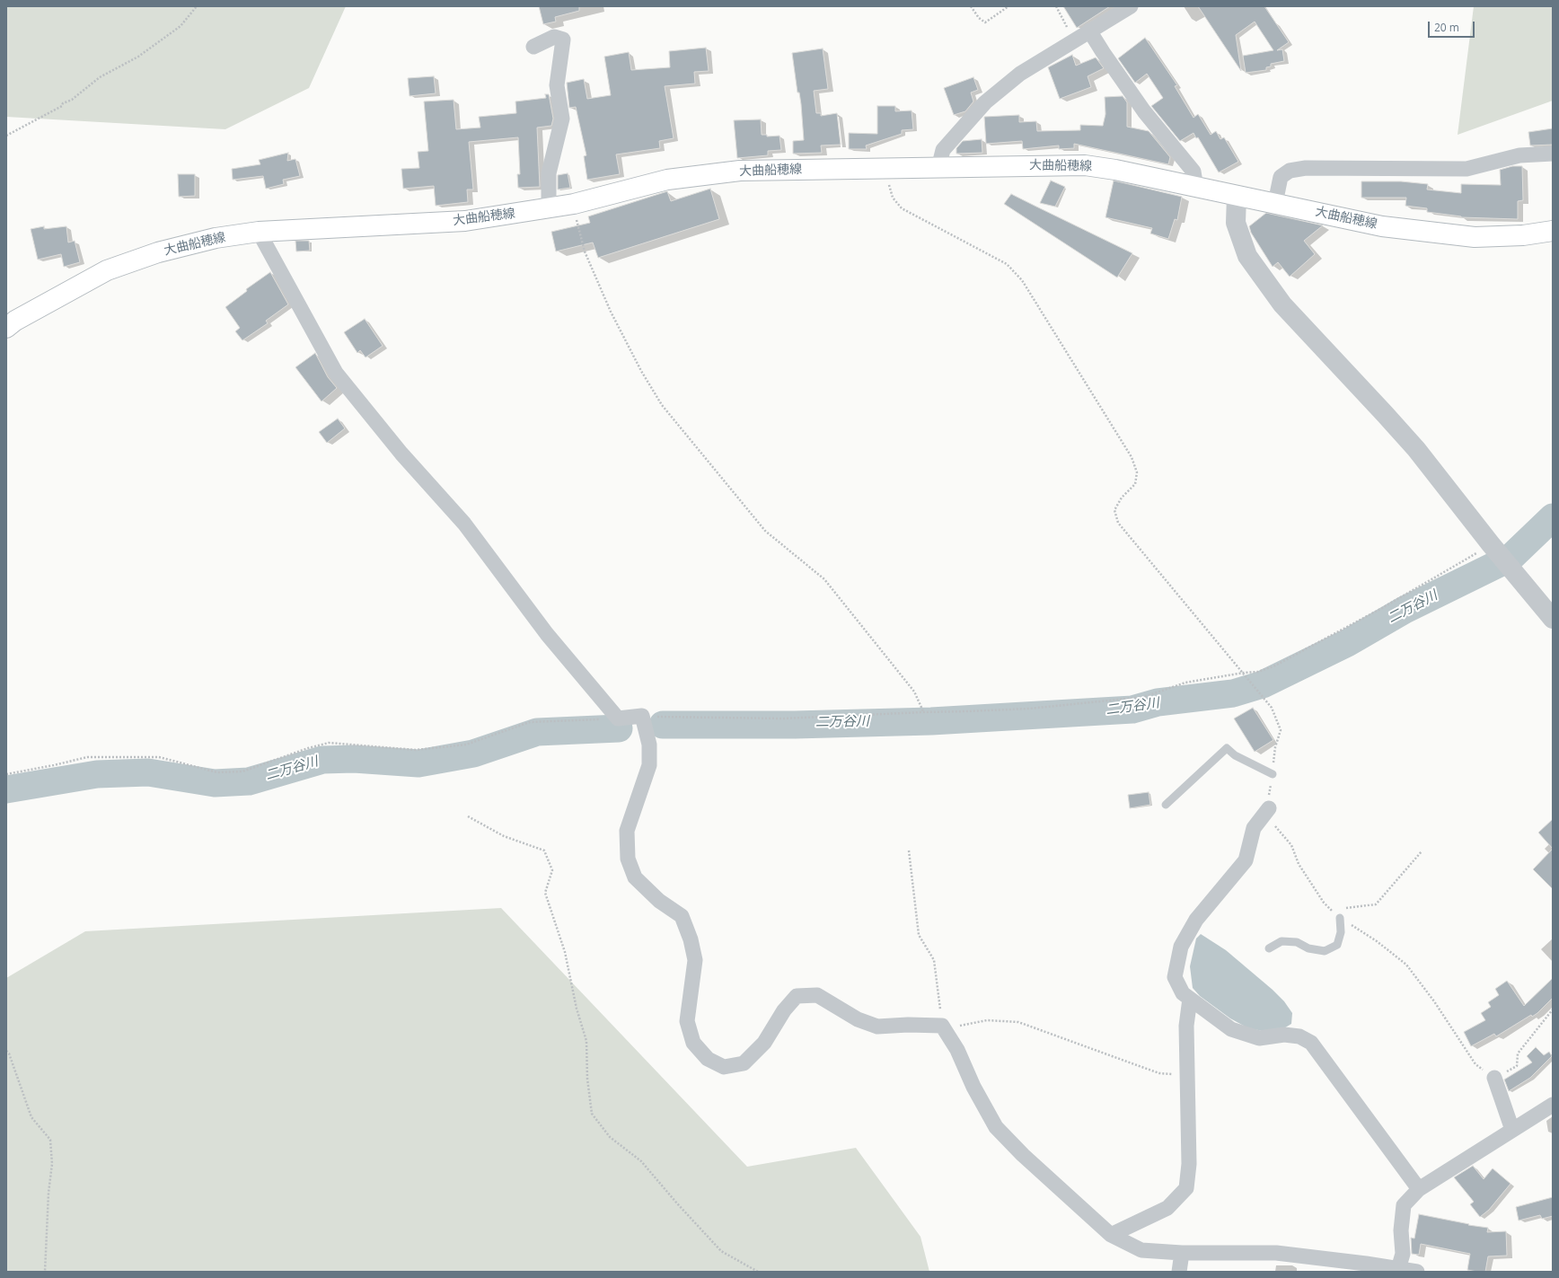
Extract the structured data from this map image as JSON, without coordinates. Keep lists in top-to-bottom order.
{
  "streets": {
    "main road": ["大曲船穂線"]
  },
  "water": ["二万谷川"],
  "scale_bar": "20 m"
}
